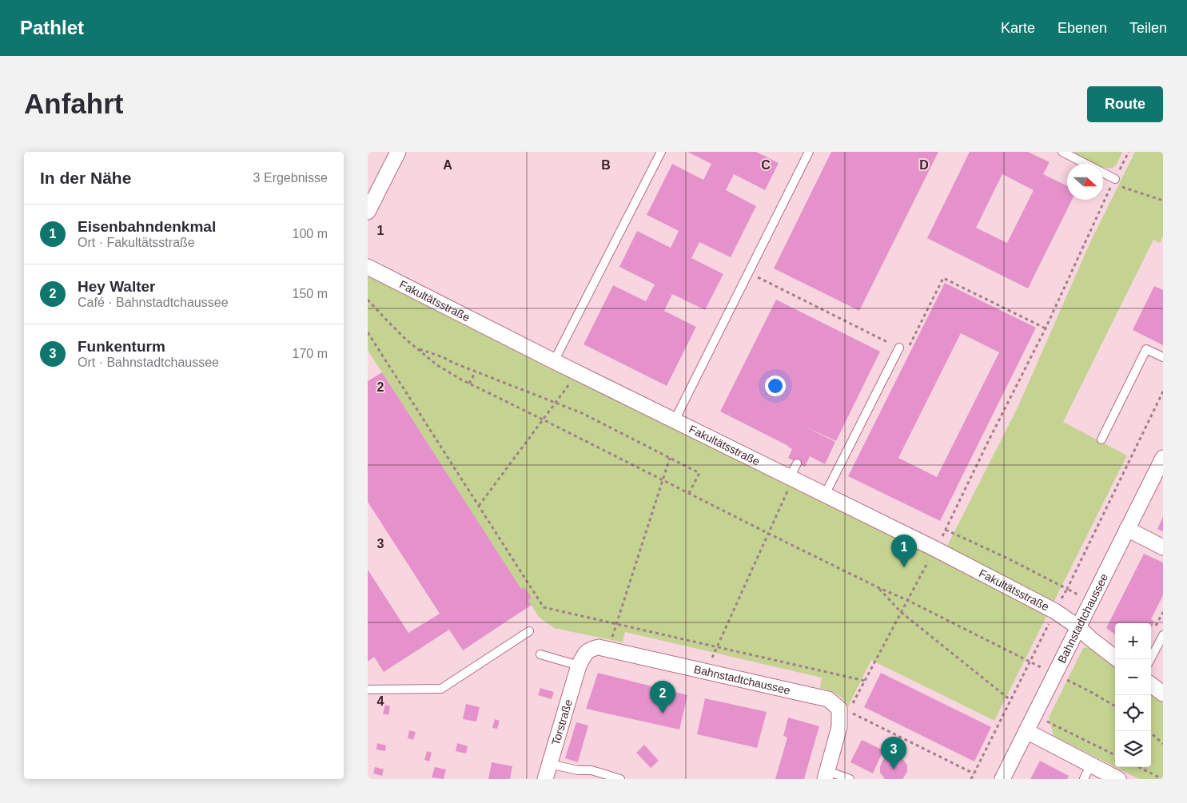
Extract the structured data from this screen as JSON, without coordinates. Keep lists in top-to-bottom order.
{
  "streets": {
    "street": ["Fakultätsstraße", "Bahnstadtchaussee", "Torstraße"]
  },
  "crossings": [
    ["Fakultätsstraße", "Bahnstadtchaussee"],
    ["Bahnstadtchaussee", "Torstraße"]
  ],
  "north": "right",
  "page": {
    "header": "Pathlet",
    "nav": ["Karte", "Ebenen", "Teilen"],
    "buttons": "Route",
    "title": "Anfahrt",
    "heading": ["In der Nähe", "3 Ergebnisse"],
    "list": [
      {
        "mark": "1",
        "name": "Eisenbahndenkmal",
        "note": "Ort · Fakultätsstraße",
        "value": "100 m"
      },
      {
        "mark": "2",
        "name": "Hey Walter",
        "note": "Café · Bahnstadtchaussee",
        "value": "150 m"
      },
      {
        "mark": "3",
        "name": "Funkenturm",
        "note": "Ort · Bahnstadtchaussee",
        "value": "170 m"
      }
    ],
    "pins": ["1", "2", "3"],
    "map_buttons": ["+", "−"]
  },
  "grid": {
    "columns": [
      "A",
      "B",
      "C",
      "D"
    ],
    "rows": [
      "1",
      "2",
      "3",
      "4"
    ]
  }
}
